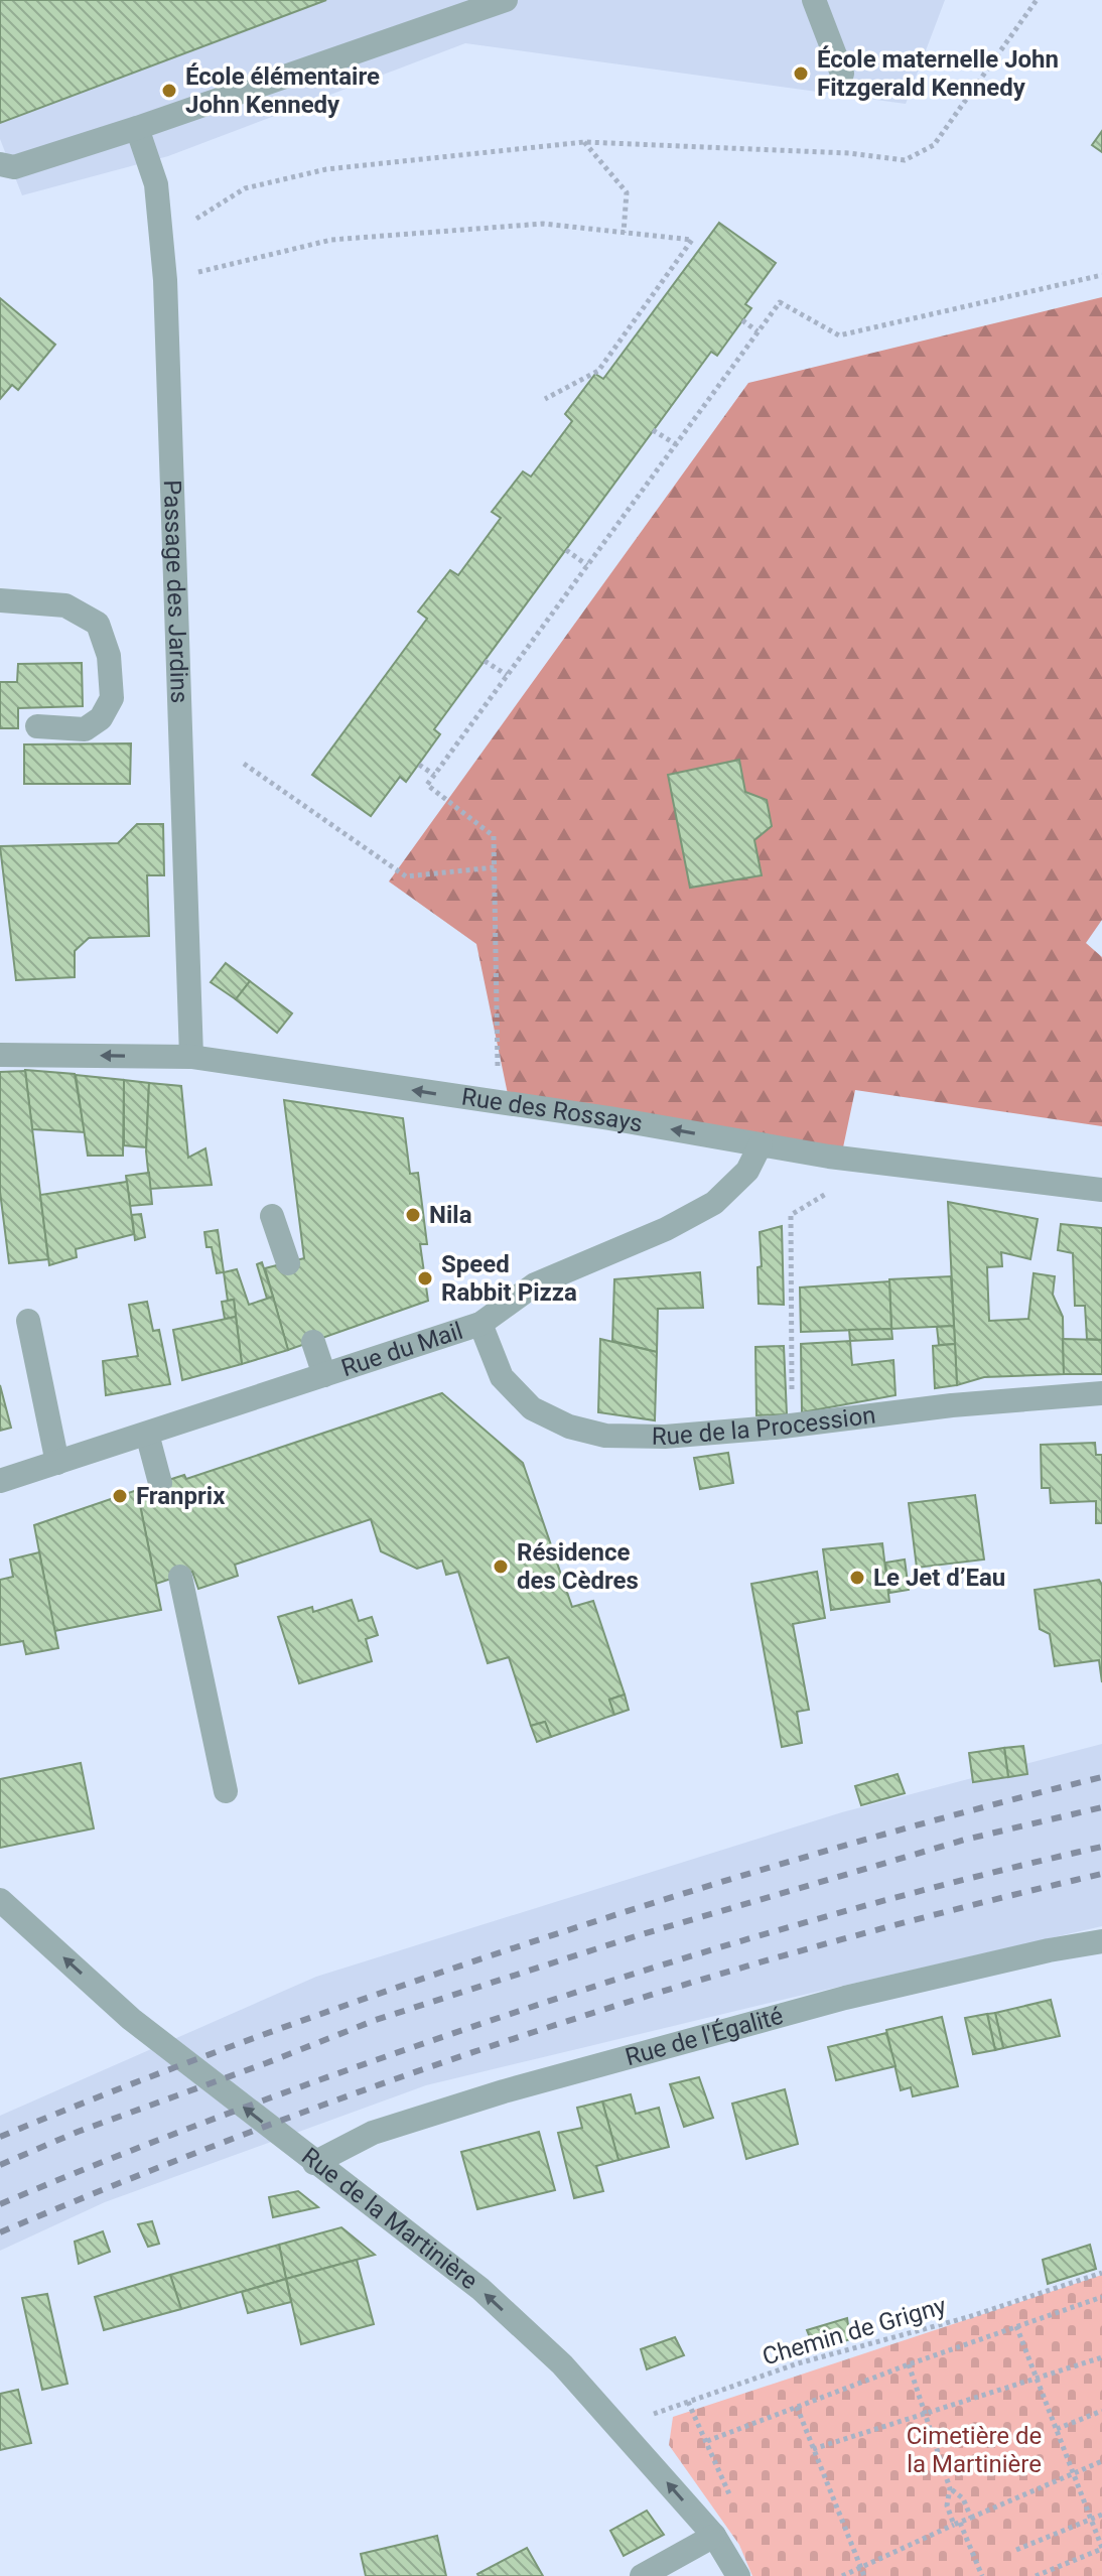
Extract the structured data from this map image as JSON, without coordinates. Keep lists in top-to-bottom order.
{
  "streets": {
    "street": [
      "Passage des Jardins",
      "Rue des Rossays",
      "Rue du Mail",
      "Rue de la Procession",
      "Rue de l'Égalité",
      "Rue de la Martinière"
    ],
    "path": ["Chemin de Grigny"]
  },
  "crossings": [
    ["Passage des Jardins", "Rue des Rossays"],
    ["Rue des Rossays", "Rue du Mail"],
    ["Rue du Mail", "Rue de la Procession"],
    ["Rue de l'Égalité", "Rue de la Martinière"],
    ["Rue de la Martinière", "Chemin de Grigny"]
  ],
  "one_way": ["Rue des Rossays", "Rue de la Martinière"],
  "parks": ["Cimetière de la Martinière"],
  "places": [
    "École maternelle John Fitzgerald Kennedy",
    "École élémentaire John Kennedy",
    "Nila",
    "Speed Rabbit Pizza",
    "Franprix",
    "Résidence des Cèdres",
    "Le Jet d’Eau"
  ]
}
